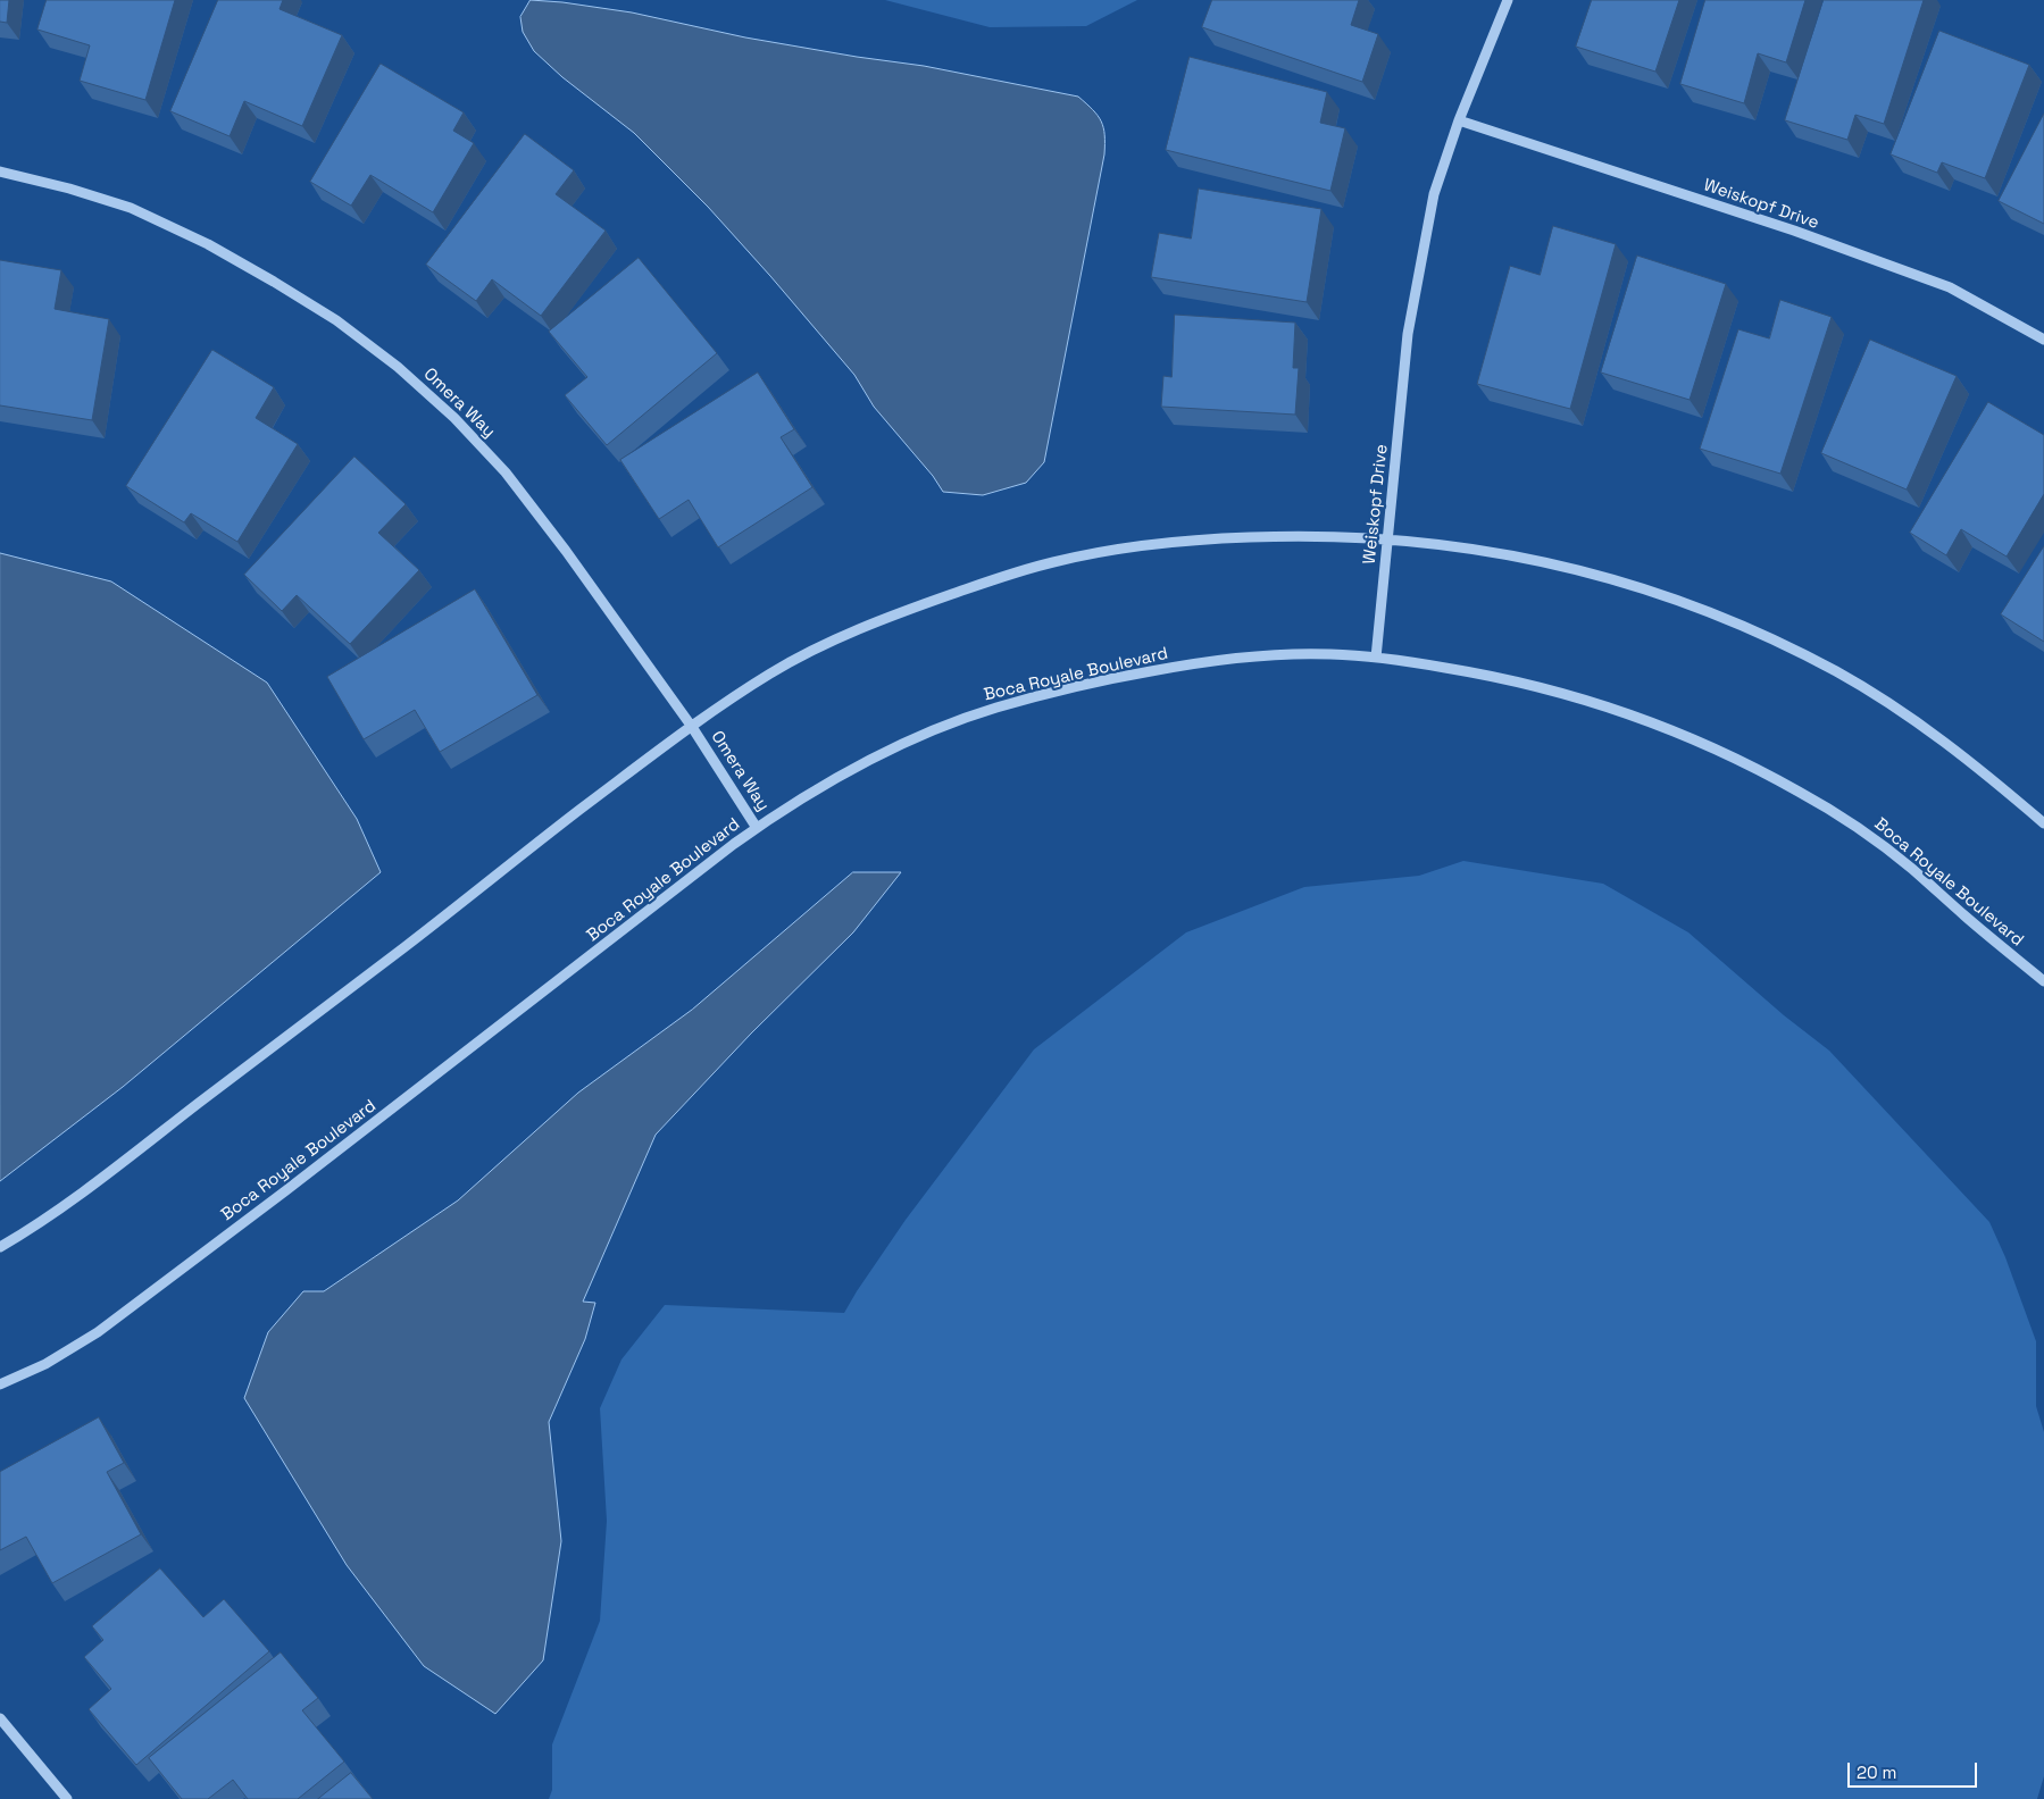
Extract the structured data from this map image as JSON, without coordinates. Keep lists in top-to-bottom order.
{
  "streets": {
    "street": ["Weiskopf Drive", "Omera Way", "Boca Royale Boulevard"]
  },
  "crossings": [
    ["Weiskopf Drive", "Boca Royale Boulevard"],
    ["Omera Way", "Boca Royale Boulevard"]
  ],
  "scale_bar": "20 m"
}
